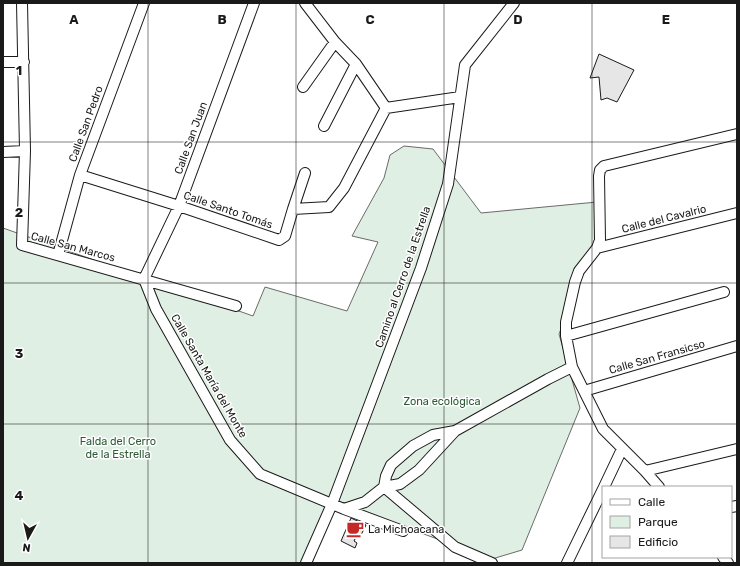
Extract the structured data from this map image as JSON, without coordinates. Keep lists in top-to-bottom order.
{
  "streets": {
    "street": [
      "Calle San Pedro",
      "Calle San Juan",
      "Calle Santo Tomás",
      "Calle del Cavalrio",
      "Calle San Marcos",
      "Camino al Cerro de la Estrella",
      "Calle San Fransicso",
      "Calle Santa María del Monte"
    ]
  },
  "crossings": [
    ["Calle San Pedro", "Calle Santo Tomás"],
    ["Calle San Pedro", "Calle San Marcos"],
    ["Calle San Juan", "Calle Santo Tomás"],
    ["Calle San Juan", "Calle San Marcos"],
    ["Calle San Juan", "Calle Santa María del Monte"],
    ["Calle San Marcos", "Calle Santa María del Monte"],
    ["Camino al Cerro de la Estrella", "Calle Santa María del Monte"]
  ],
  "parks": ["Zona ecológica", "Falda del Cerro de la Estrella"],
  "places": {
    "cafe": ["La Michoacana"]
  },
  "legend": ["Calle", "Parque", "Edificio"],
  "north": "bottom",
  "grid": {
    "columns": [
      "A",
      "B",
      "C",
      "D",
      "E"
    ],
    "rows": [
      "1",
      "2",
      "3",
      "4"
    ]
  }
}
